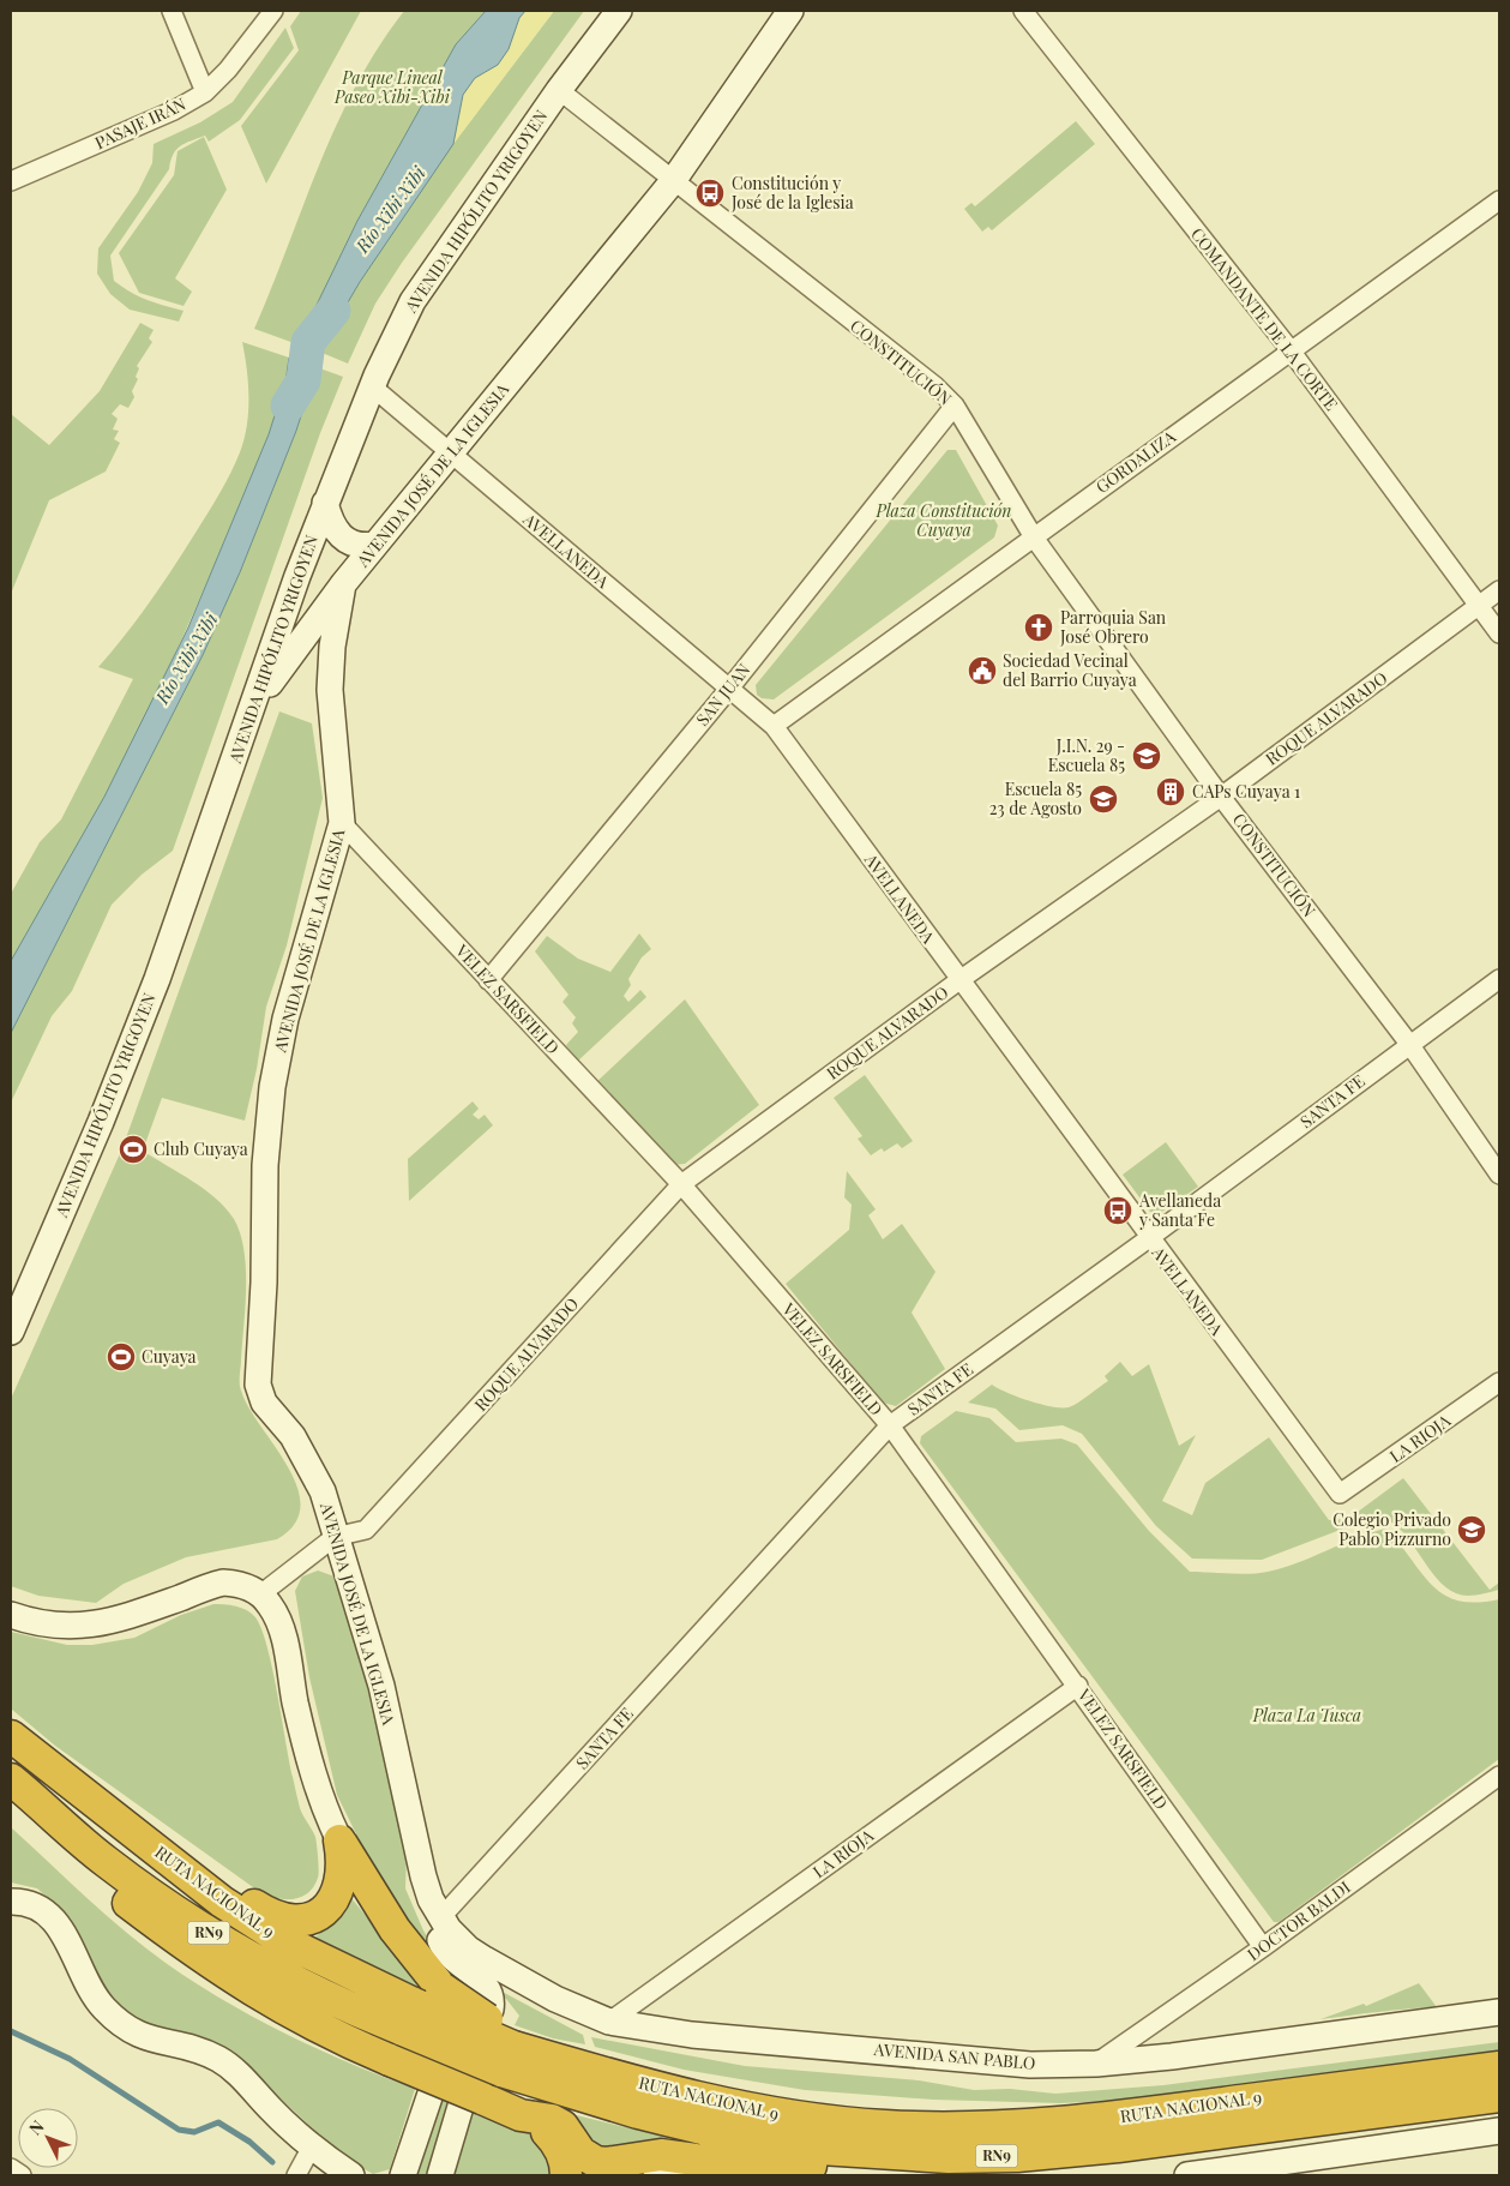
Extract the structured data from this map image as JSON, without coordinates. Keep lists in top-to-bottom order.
{
  "streets": {
    "highway": ["RUTA NACIONAL 9", "RN9"],
    "main road": ["AVENIDA HIPÓLITO YRIGOYEN", "AVENIDA JOSÉ DE LA IGLESIA", "AVENIDA SAN PABLO"],
    "street": [
      "PASAJE IRÁN",
      "COMANDANTE DE LA CORTE",
      "CONSTITUCIÓN",
      "GORDALIZA",
      "AVELLANEDA",
      "SAN JUAN",
      "ROQUE ALVARADO",
      "VELEZ SARSFIELD",
      "SANTA FE",
      "LA RIOJA",
      "DOCTOR BALDI"
    ]
  },
  "crossings": [
    ["AVENIDA HIPÓLITO YRIGOYEN", "CONSTITUCIÓN"],
    ["AVENIDA HIPÓLITO YRIGOYEN", "AVELLANEDA"],
    ["COMANDANTE DE LA CORTE", "GORDALIZA"],
    ["COMANDANTE DE LA CORTE", "ROQUE ALVARADO"],
    ["CONSTITUCIÓN", "GORDALIZA"],
    ["CONSTITUCIÓN", "AVENIDA JOSÉ DE LA IGLESIA"],
    ["CONSTITUCIÓN", "SAN JUAN"],
    ["CONSTITUCIÓN", "ROQUE ALVARADO"],
    ["CONSTITUCIÓN", "SANTA FE"],
    ["GORDALIZA", "AVELLANEDA"],
    ["AVENIDA JOSÉ DE LA IGLESIA", "AVELLANEDA"],
    ["AVENIDA JOSÉ DE LA IGLESIA", "ROQUE ALVARADO"],
    ["AVENIDA JOSÉ DE LA IGLESIA", "VELEZ SARSFIELD"],
    ["AVENIDA JOSÉ DE LA IGLESIA", "SANTA FE"],
    ["AVENIDA JOSÉ DE LA IGLESIA", "AVENIDA SAN PABLO"],
    ["AVELLANEDA", "SAN JUAN"],
    ["AVELLANEDA", "ROQUE ALVARADO"],
    ["AVELLANEDA", "SANTA FE"],
    ["AVELLANEDA", "LA RIOJA"],
    ["SAN JUAN", "VELEZ SARSFIELD"],
    ["ROQUE ALVARADO", "VELEZ SARSFIELD"],
    ["VELEZ SARSFIELD", "SANTA FE"],
    ["VELEZ SARSFIELD", "LA RIOJA"],
    ["VELEZ SARSFIELD", "DOCTOR BALDI"],
    ["SANTA FE", "AVENIDA SAN PABLO"],
    ["LA RIOJA", "AVENIDA SAN PABLO"],
    ["RUTA NACIONAL 9", "RN9"],
    ["DOCTOR BALDI", "AVENIDA SAN PABLO"]
  ],
  "water": ["Río Xibi Xibi"],
  "parks": ["Parque Lineal Paseo Xibi-Xibi", "Plaza Constitución Cuyaya", "Plaza La Tusca"],
  "places": {
    "bus stop": ["Constitución y José de la Iglesia", "Avellaneda y Santa Fe"],
    "church": ["Parroquia San José Obrero"],
    "public building": ["Sociedad Vecinal del Barrio Cuyaya"],
    "school or university": ["J.I.N. 29 - Escuela 85", "Escuela 85 23 de Agosto", "Colegio Privado Pablo Pizzurno"],
    "building": ["CAPs Cuyaya 1"],
    "sports": ["Club Cuyaya", "Cuyaya"]
  },
  "north": "top left"
}
